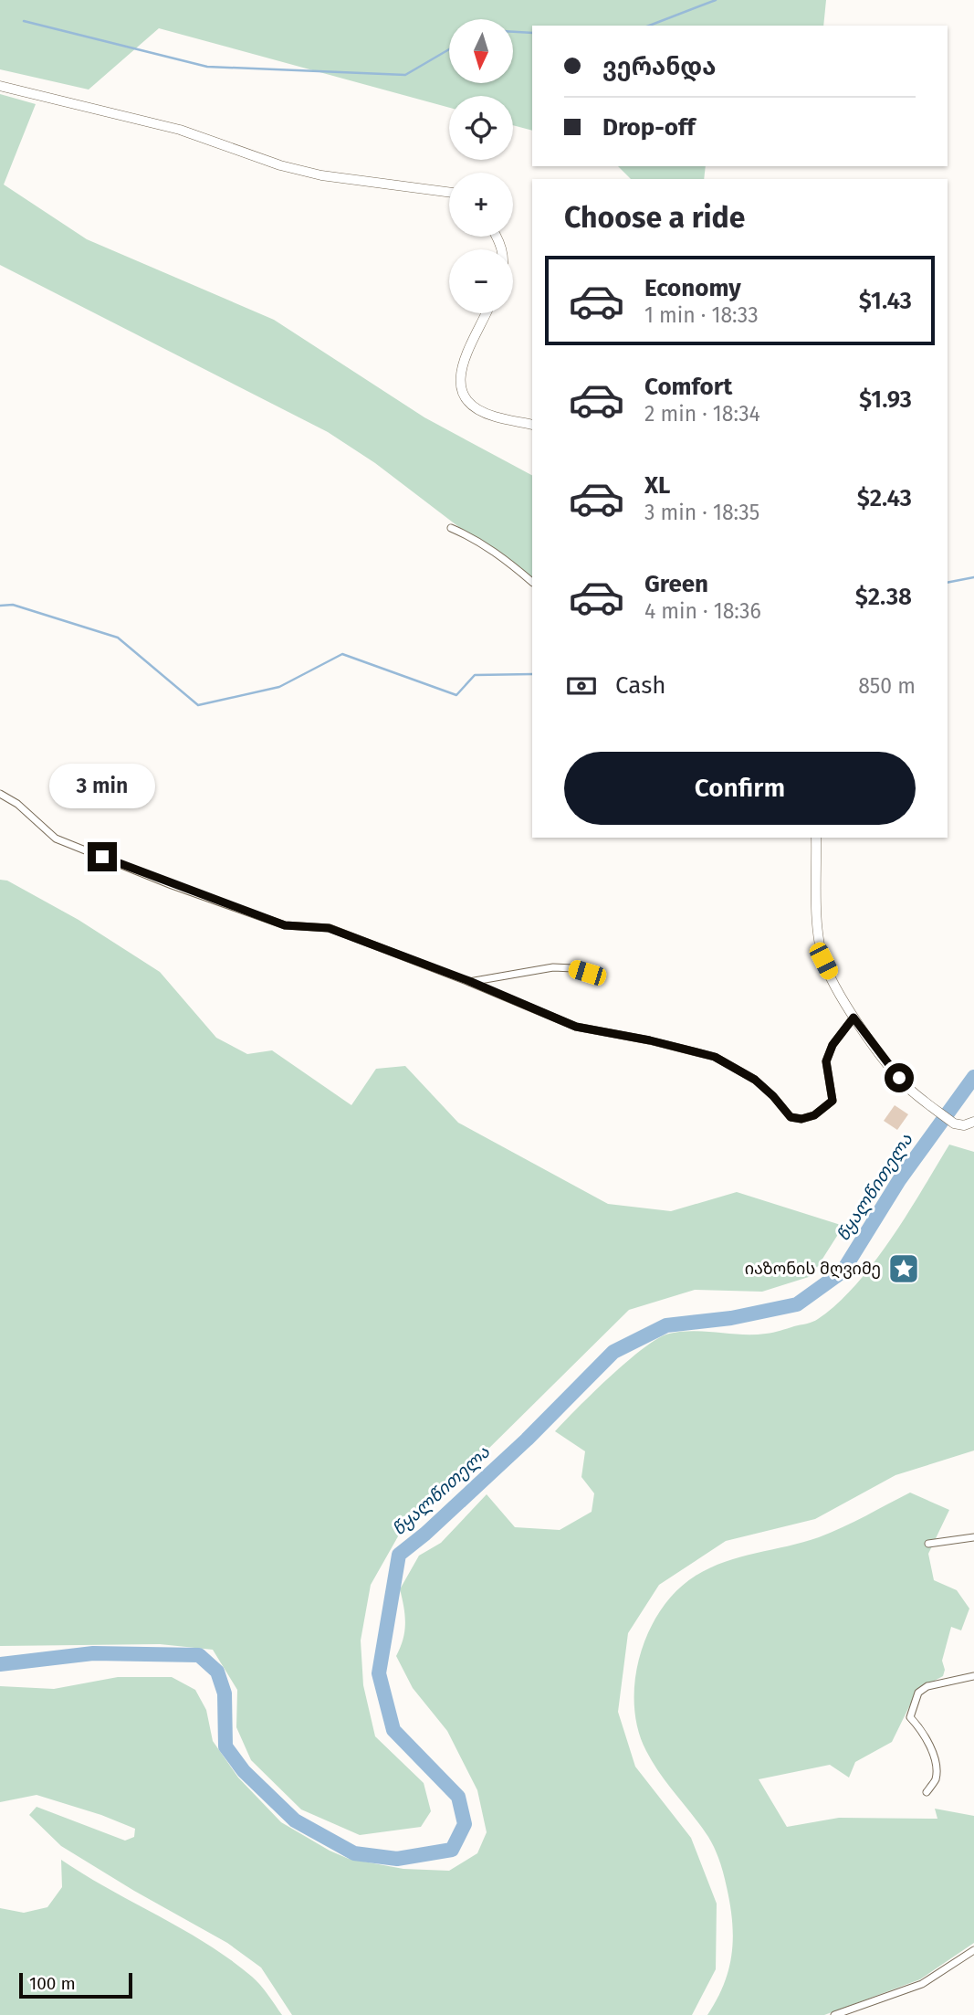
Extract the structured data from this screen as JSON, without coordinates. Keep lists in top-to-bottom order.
{
  "water": ["წყალწითელა"],
  "places": {
    "place": ["იაზონის მღვიმე"]
  },
  "scale_bar": "100 m",
  "north": "bottom",
  "page": {
    "map_buttons": ["+", "−"],
    "banner": ["ვერანდა", "Drop-off"],
    "heading": "Choose a ride",
    "list": [
      {
        "name": "Economy",
        "note": "1 min · 18:33",
        "value": "$1.43"
      },
      {
        "name": "Comfort",
        "note": "2 min · 18:34",
        "value": "$1.93"
      },
      {
        "name": "XL",
        "note": "3 min · 18:35",
        "value": "$2.43"
      },
      {
        "name": "Green",
        "note": "4 min · 18:36",
        "value": "$2.38"
      }
    ],
    "pay": ["Cash", "850 m"],
    "buttons": "Confirm",
    "bubble": "3 min",
    "scale": "100 m"
  }
}
